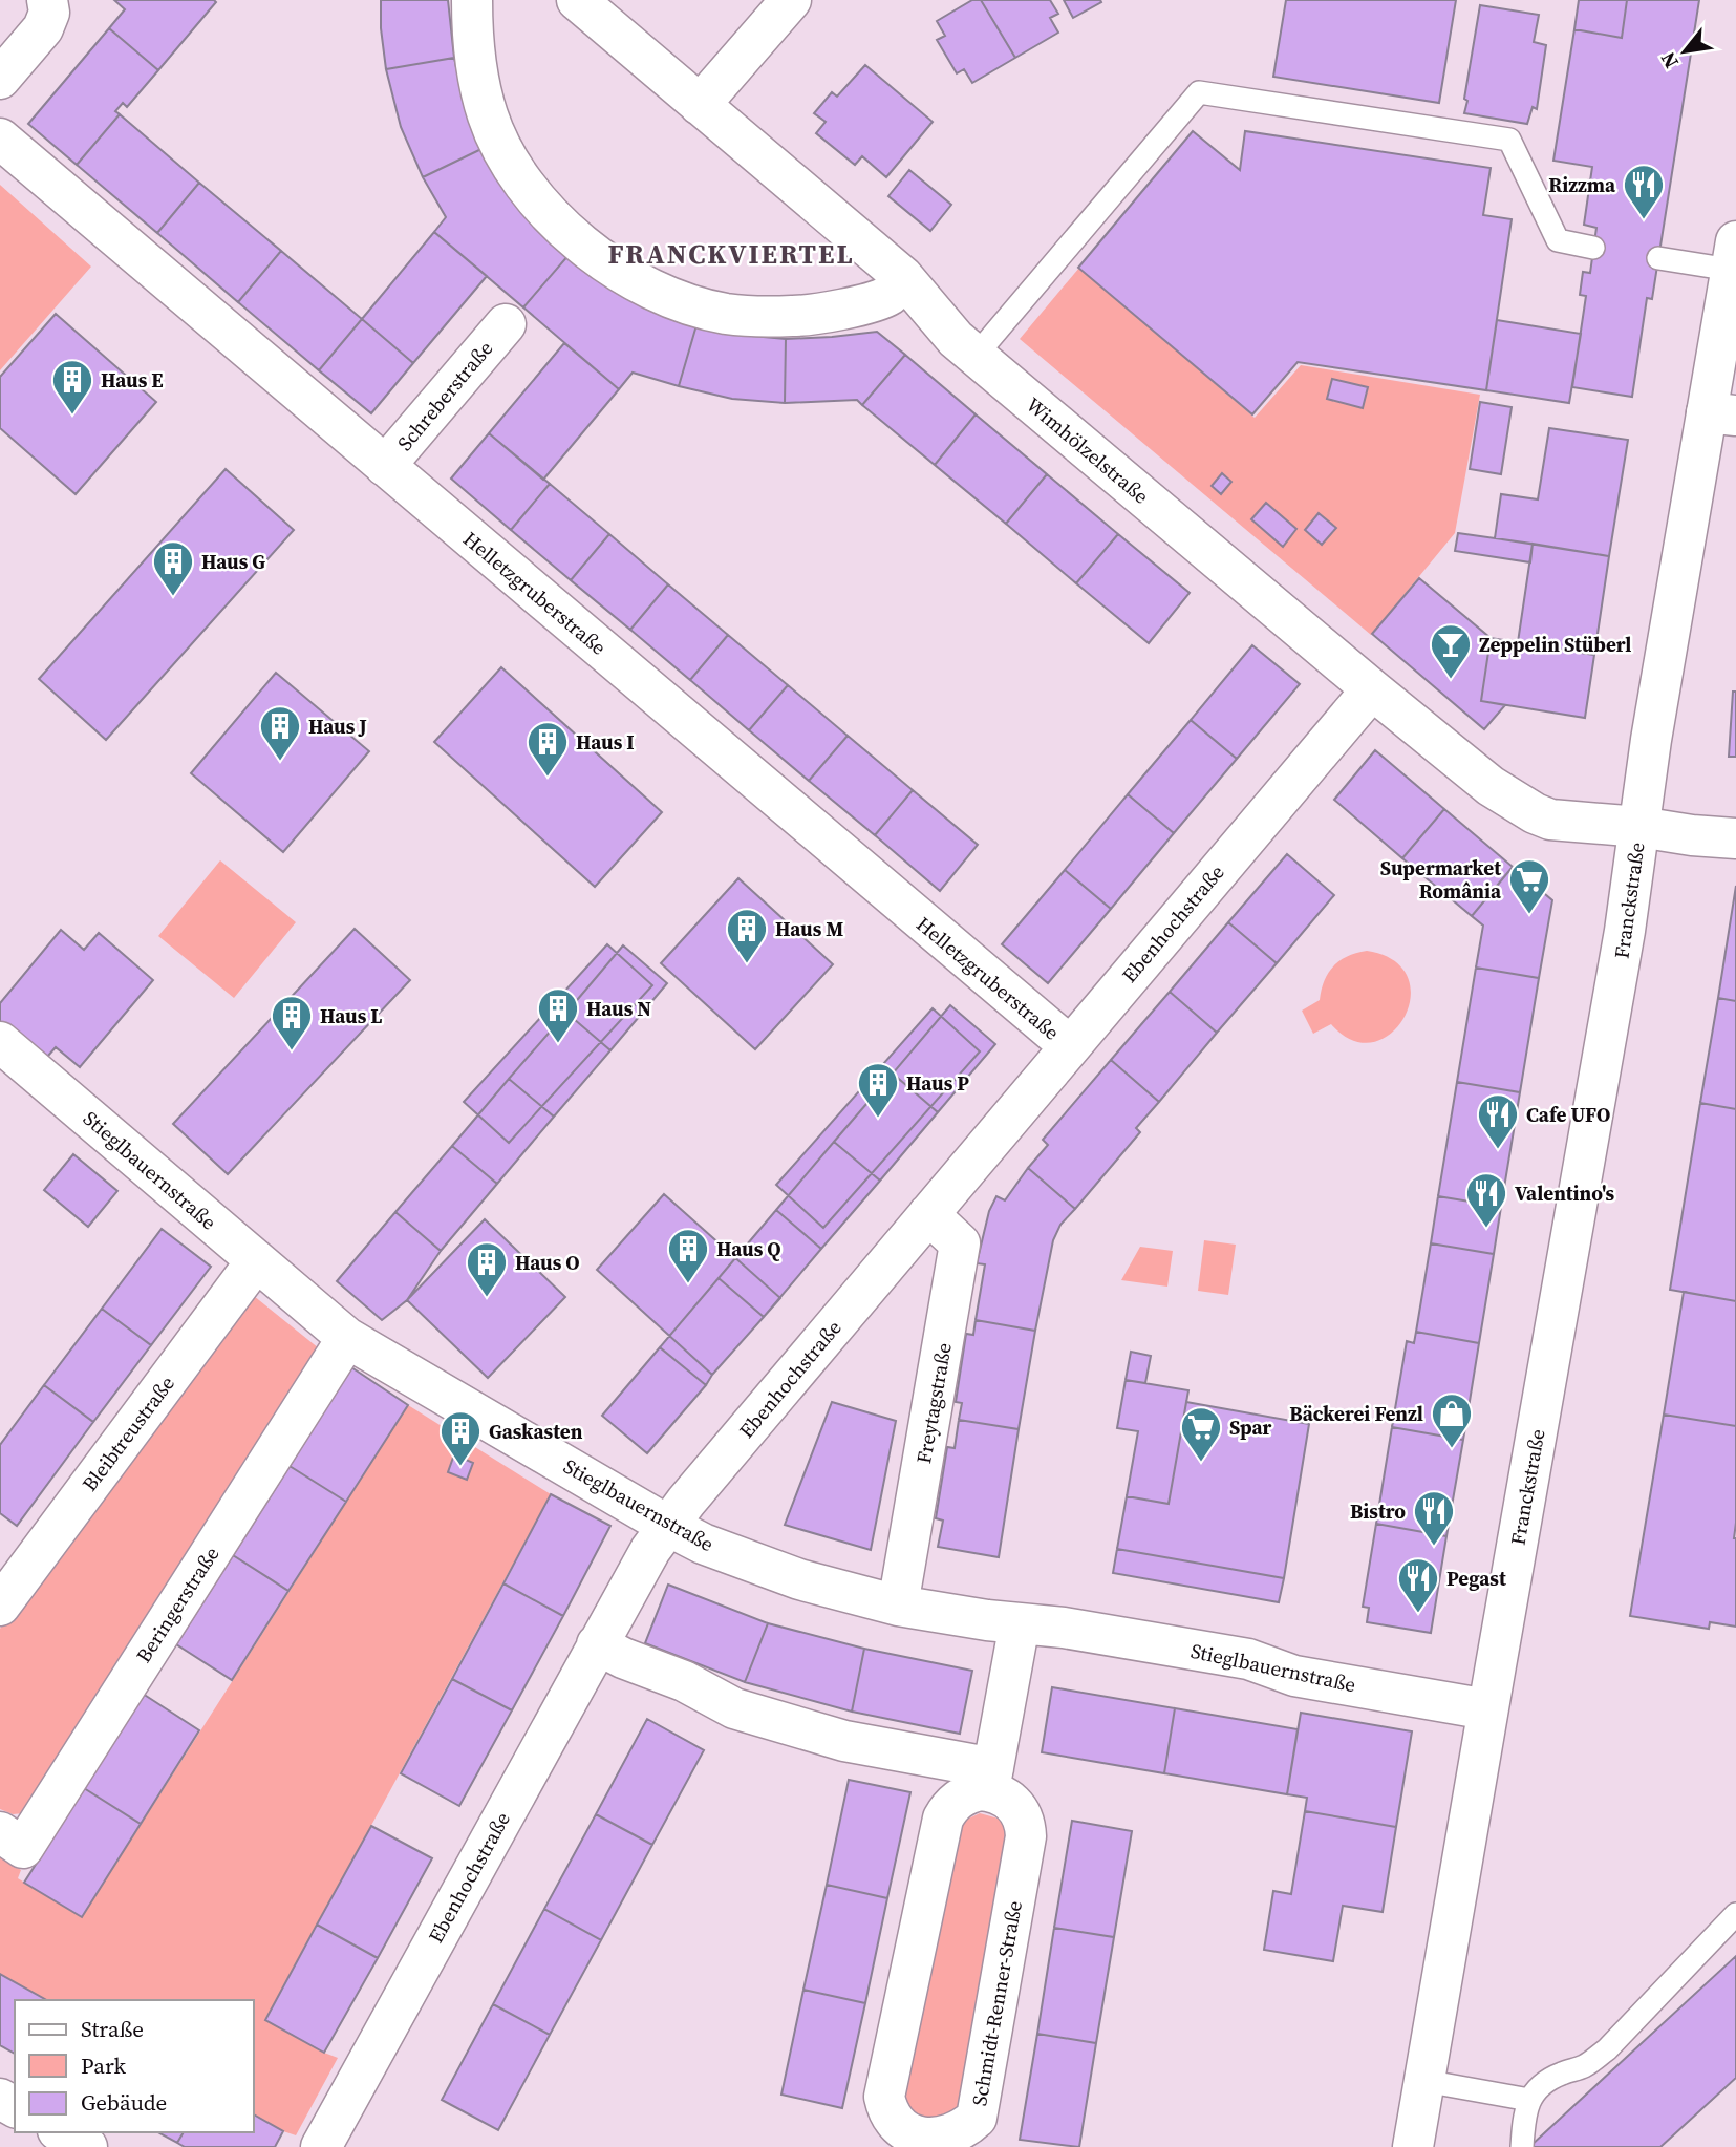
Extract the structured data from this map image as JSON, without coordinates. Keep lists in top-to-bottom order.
{
  "streets": {
    "street": [
      "Schreberstraße",
      "Wimhölzelstraße",
      "Helletzgruberstraße",
      "Franckstraße",
      "Ebenhochstraße",
      "Stieglbauernstraße",
      "Freytagstraße",
      "Bleibtreustraße",
      "Beringerstraße",
      "Schmidt-Renner-Straße"
    ]
  },
  "crossings": [
    ["Schreberstraße", "Helletzgruberstraße"],
    ["Wimhölzelstraße", "Franckstraße"],
    ["Wimhölzelstraße", "Ebenhochstraße"],
    ["Helletzgruberstraße", "Ebenhochstraße"],
    ["Franckstraße", "Stieglbauernstraße"],
    ["Ebenhochstraße", "Stieglbauernstraße"],
    ["Ebenhochstraße", "Freytagstraße"],
    ["Stieglbauernstraße", "Freytagstraße"],
    ["Stieglbauernstraße", "Bleibtreustraße"],
    ["Stieglbauernstraße", "Beringerstraße"]
  ],
  "districts": ["FRANCKVIERTEL"],
  "places": {
    "restaurant": [
      "Rizzma",
      "Cafe UFO",
      "Valentino's",
      "Bistro",
      "Pegast"
    ],
    "building": [
      "Haus E",
      "Haus G",
      "Haus J",
      "Haus I",
      "Haus M",
      "Haus N",
      "Haus L",
      "Haus P",
      "Haus Q",
      "Haus O",
      "Gaskasten"
    ],
    "bar": ["Zeppelin Stüberl"],
    "supermarket": ["Supermarket România", "Spar"],
    "shop": ["Bäckerei Fenzl"]
  },
  "legend": ["Straße", "Park", "Gebäude"],
  "north": "bottom left"
}
